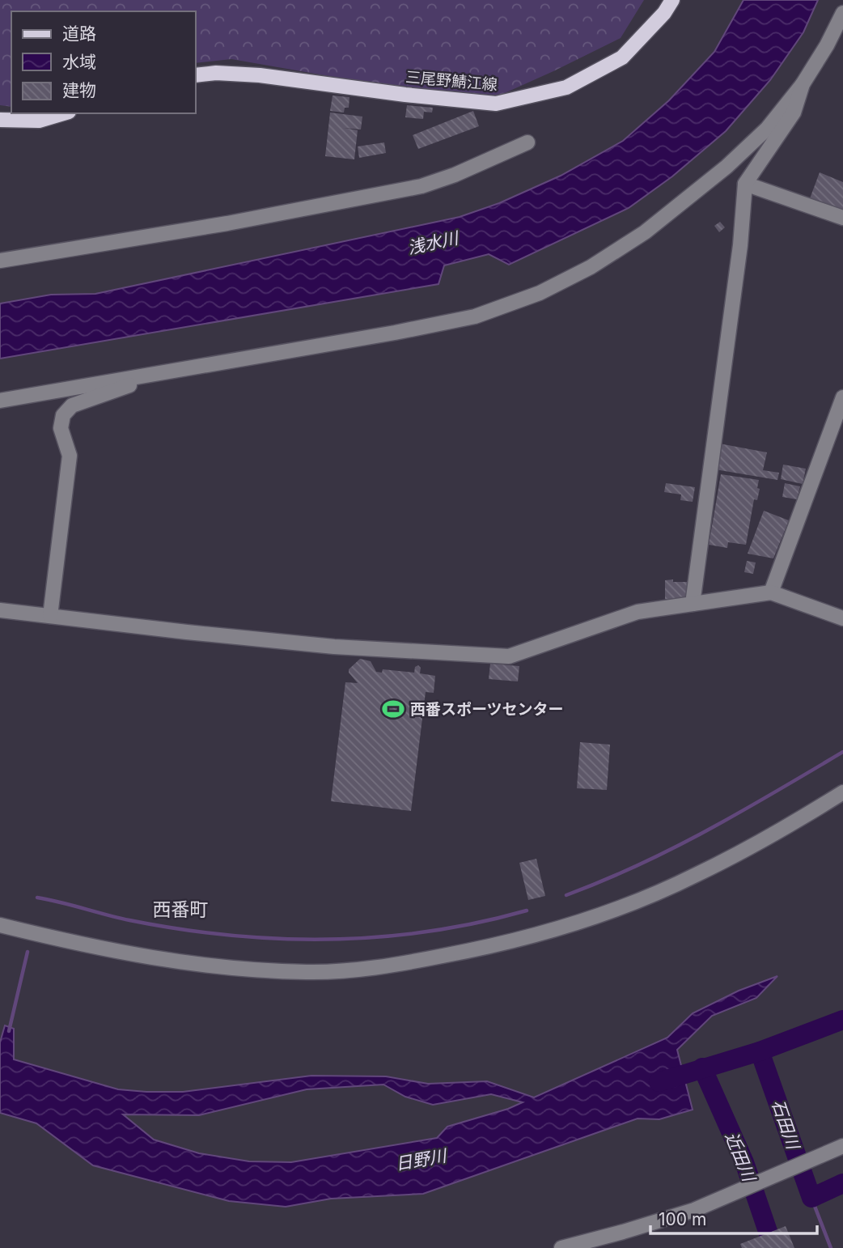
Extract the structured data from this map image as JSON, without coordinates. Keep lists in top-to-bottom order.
{
  "streets": {
    "main road": ["三尾野鯖江線"]
  },
  "districts": ["西番町"],
  "water": [
    "浅水川",
    "石田川",
    "近田川",
    "日野川"
  ],
  "places": {
    "sports": ["西番スポーツセンター"]
  },
  "legend": ["道路", "水域", "建物"],
  "scale_bar": "100 m"
}
